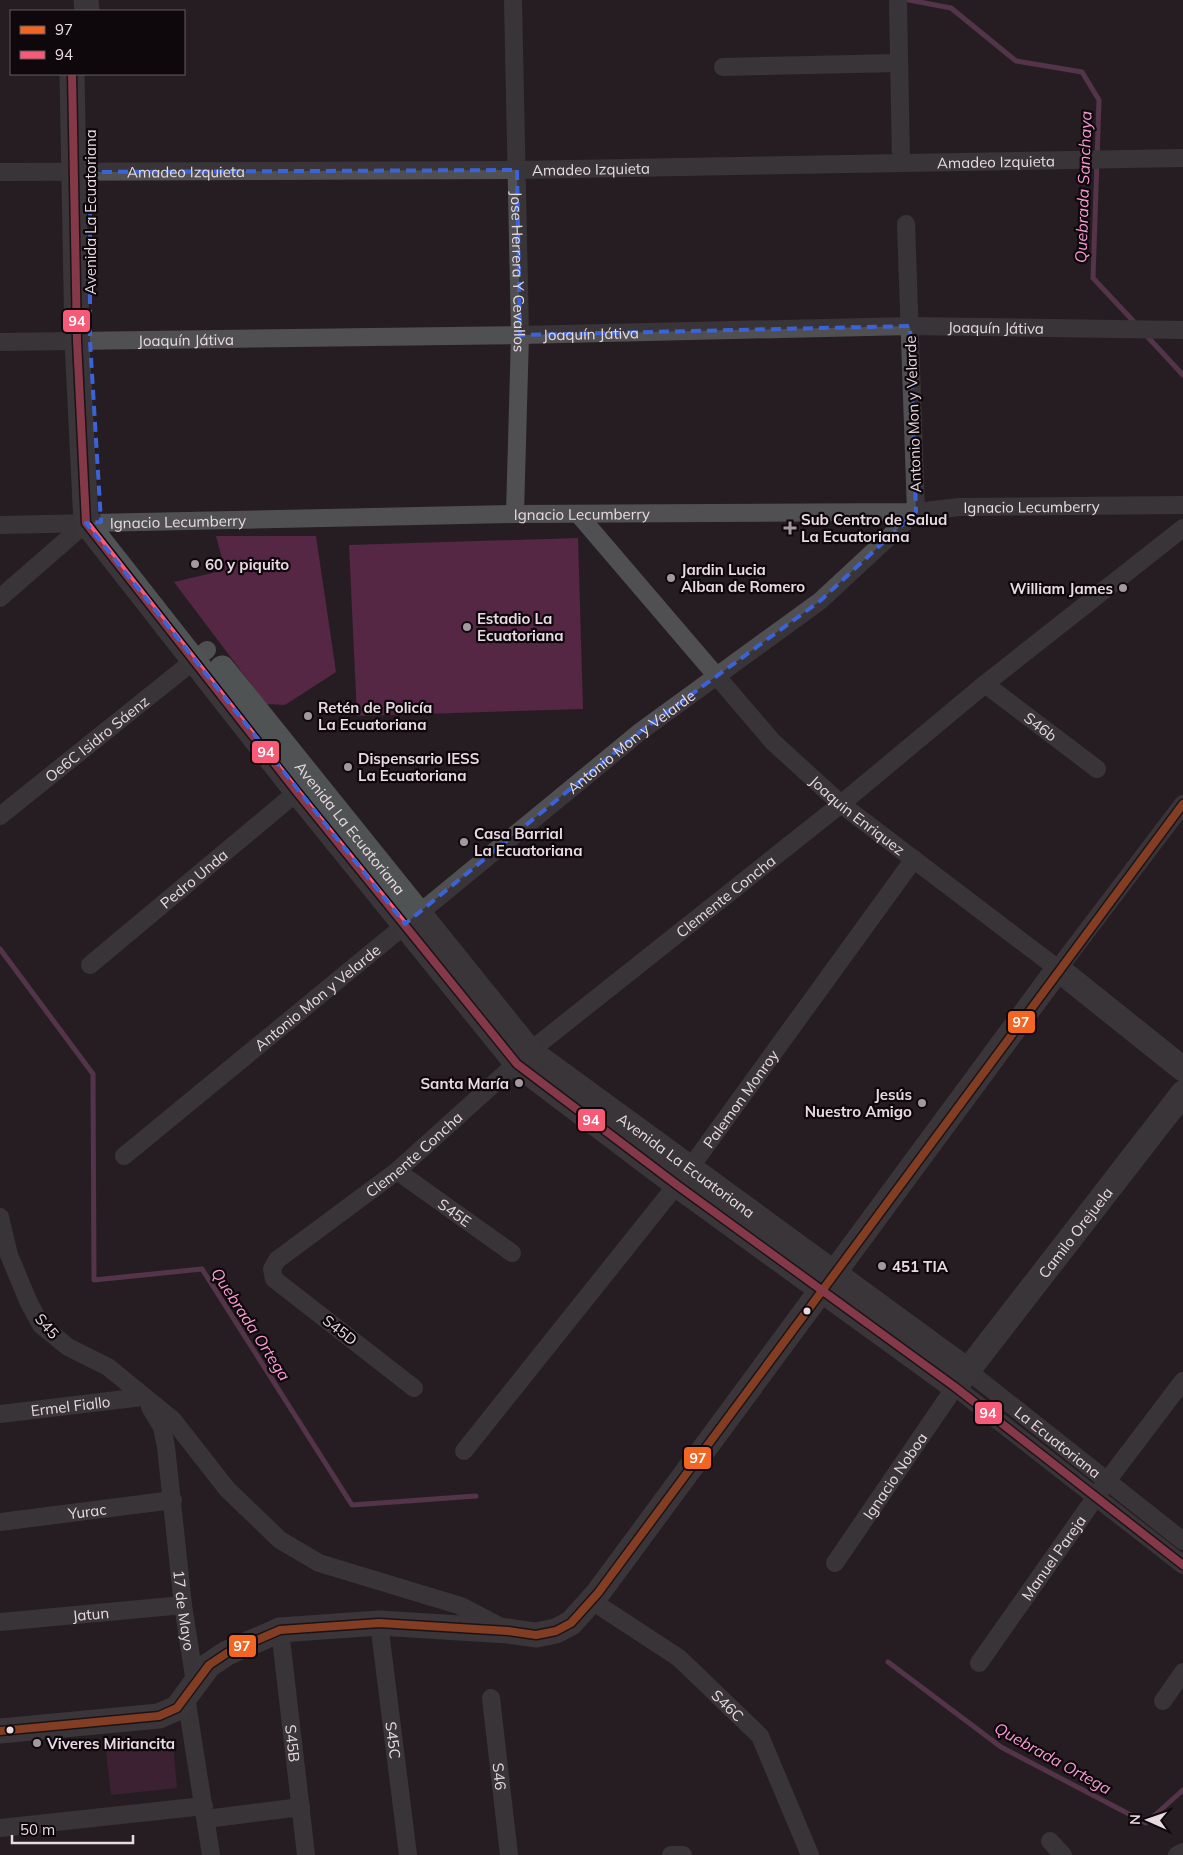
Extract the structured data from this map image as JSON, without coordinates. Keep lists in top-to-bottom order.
{
  "streets": {
    "street": [
      "Amadeo Izquieta",
      "Avenida La Ecuatoriana",
      "Jose Herrera Y Cevallos",
      "Joaquín Játiva",
      "Antonio Mon y Velarde",
      "Ignacio Lecumberry",
      "S46b",
      "Oe6C Isidro Sáenz",
      "Joaquin Enriquez",
      "Pedro Unda",
      "Clemente Concha",
      "Palemon Monroy",
      "S45E",
      "Camilo Orejuela",
      "S45",
      "S45D",
      "Ermel Fiallo",
      "La Ecuatoriana",
      "Ignacio Noboa",
      "Yurac",
      "Manuel Pareja",
      "17 de Mayo",
      "Jatun",
      "S46C",
      "S45C",
      "S45B",
      "S46"
    ]
  },
  "crossings": [
    ["Amadeo Izquieta", "Avenida La Ecuatoriana"],
    ["Amadeo Izquieta", "Jose Herrera Y Cevallos"],
    ["Avenida La Ecuatoriana", "Joaquín Játiva"],
    ["Avenida La Ecuatoriana", "Antonio Mon y Velarde"],
    ["Avenida La Ecuatoriana", "Ignacio Lecumberry"],
    ["Avenida La Ecuatoriana", "Oe6C Isidro Sáenz"],
    ["Avenida La Ecuatoriana", "Clemente Concha"],
    ["Avenida La Ecuatoriana", "Palemon Monroy"],
    ["Avenida La Ecuatoriana", "La Ecuatoriana"],
    ["Jose Herrera Y Cevallos", "Joaquín Játiva"],
    ["Jose Herrera Y Cevallos", "Ignacio Lecumberry"],
    ["Joaquín Játiva", "Antonio Mon y Velarde"],
    ["Antonio Mon y Velarde", "Ignacio Lecumberry"],
    ["Antonio Mon y Velarde", "Joaquin Enriquez"],
    ["Ignacio Lecumberry", "Joaquin Enriquez"],
    ["S46b", "Clemente Concha"],
    ["Joaquin Enriquez", "Clemente Concha"],
    ["Joaquin Enriquez", "Palemon Monroy"],
    ["Clemente Concha", "S45E"],
    ["Clemente Concha", "S45D"],
    ["Camilo Orejuela", "La Ecuatoriana"],
    ["Camilo Orejuela", "Ignacio Noboa"],
    ["S45", "Ermel Fiallo"],
    ["S45", "17 de Mayo"],
    ["Ermel Fiallo", "17 de Mayo"],
    ["La Ecuatoriana", "Ignacio Noboa"],
    ["La Ecuatoriana", "Manuel Pareja"],
    ["Yurac", "17 de Mayo"],
    ["17 de Mayo", "Jatun"]
  ],
  "water": ["Quebrada Sanchaya", "Quebrada Ortega"],
  "places": {
    "health": ["Sub Centro de Salud La Ecuatoriana"],
    "other": [
      "60 y piquito",
      "Jardin Lucia Alban de Romero",
      "William James",
      "Estadio La Ecuatoriana",
      "Retén de Policía La Ecuatoriana",
      "Dispensario IESS La Ecuatoriana",
      "Casa Barrial La Ecuatoriana",
      "Santa María",
      "Jesús Nuestro Amigo",
      "451 TIA",
      "Viveres Miriancita"
    ]
  },
  "lines": ["transit line 94", "transit line 97"],
  "legend": ["97", "94"],
  "scale_bar": "50 m",
  "north": "left"
}
